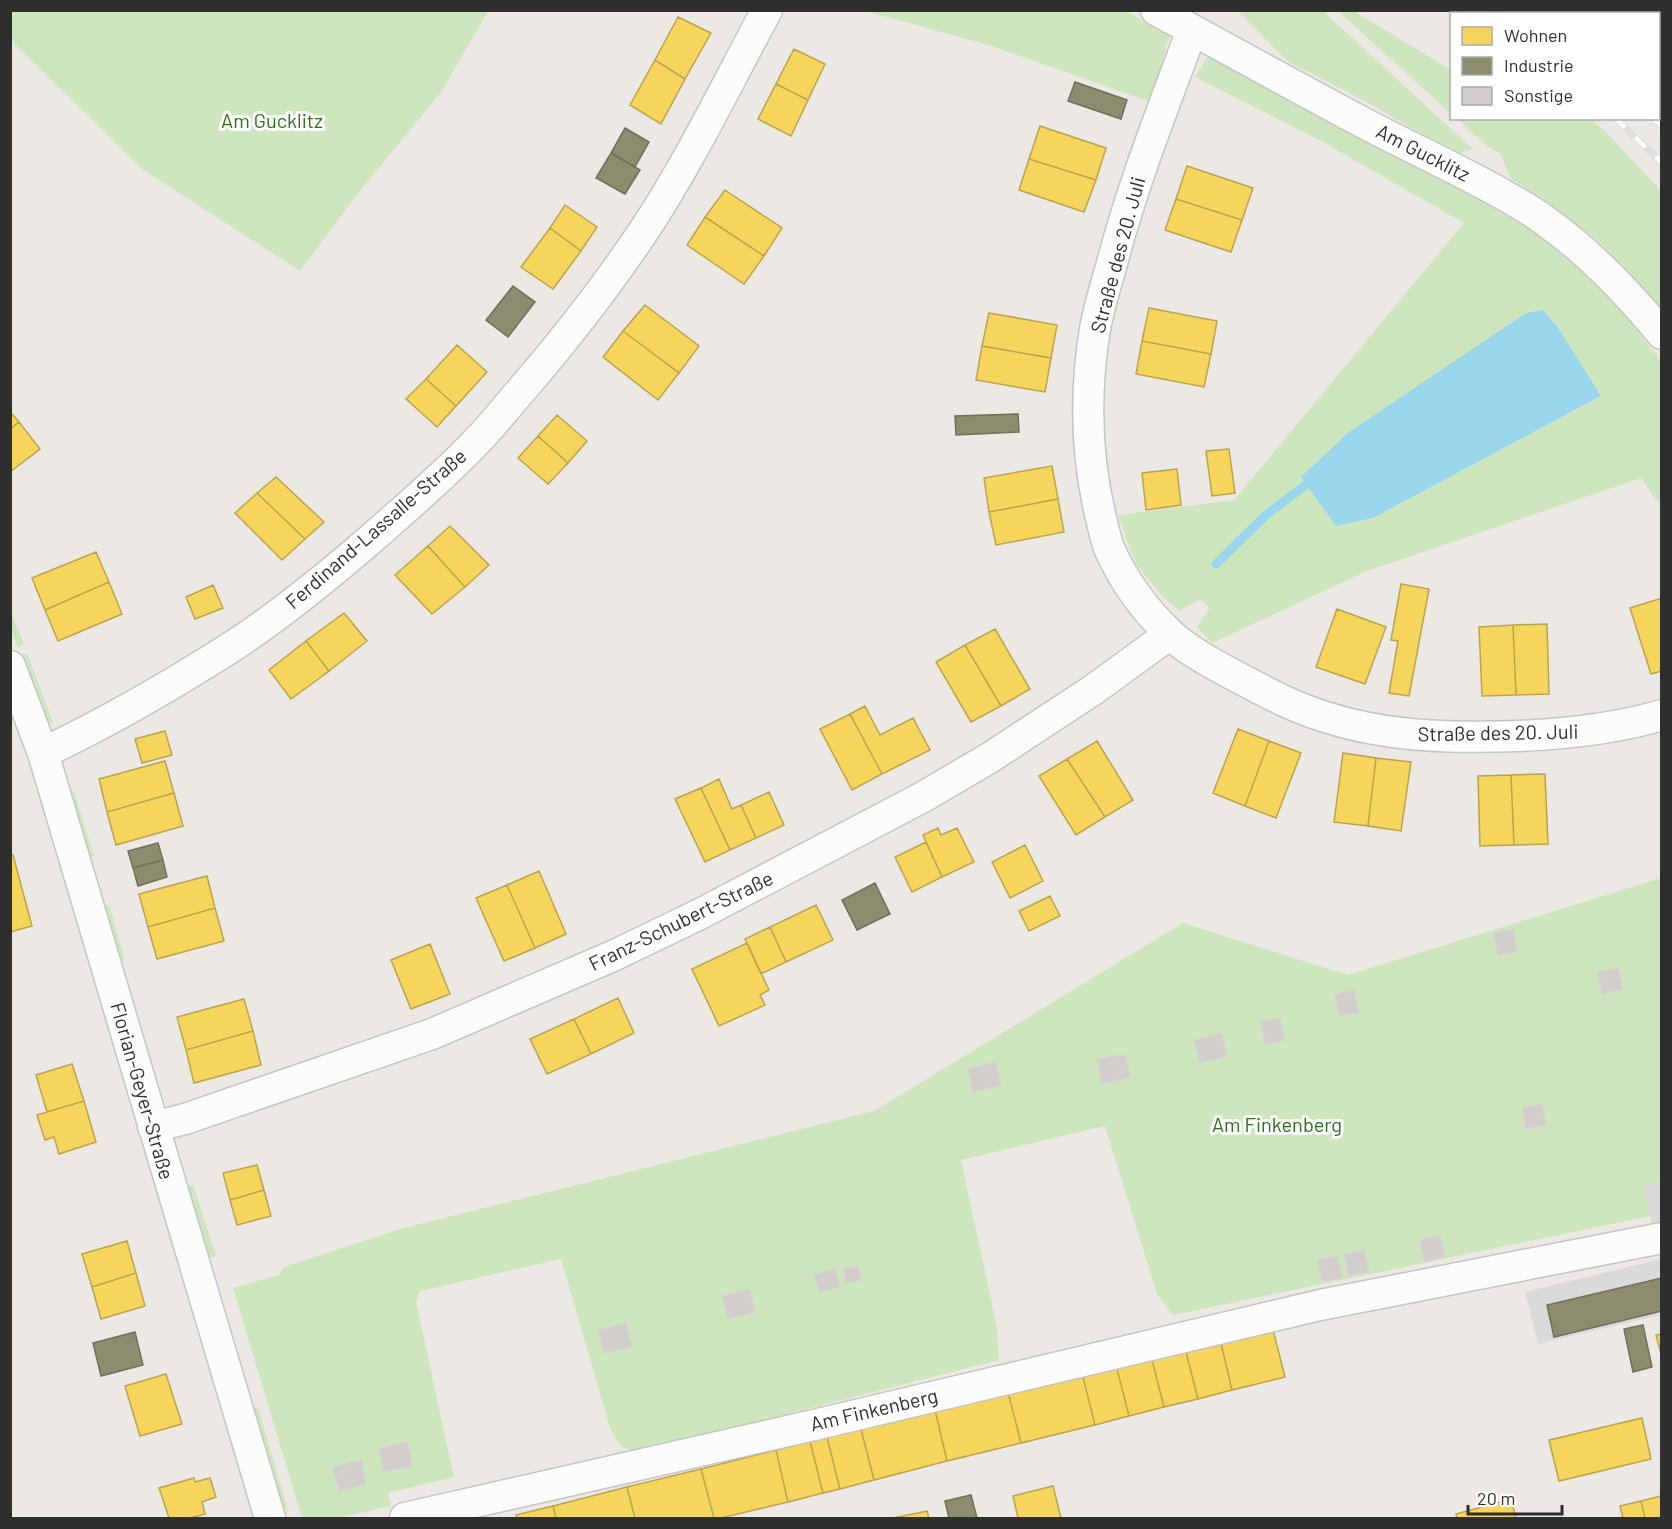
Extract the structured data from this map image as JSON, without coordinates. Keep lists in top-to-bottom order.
{
  "streets": {
    "street": [
      "Am Gucklitz",
      "Straße des 20. Juli",
      "Ferdinand-Lassalle-Straße",
      "Franz-Schubert-Straße",
      "Florian-Geyer-Straße",
      "Am Finkenberg"
    ]
  },
  "crossings": [
    ["Am Gucklitz", "Straße des 20. Juli"],
    ["Straße des 20. Juli", "Franz-Schubert-Straße"],
    ["Ferdinand-Lassalle-Straße", "Florian-Geyer-Straße"],
    ["Franz-Schubert-Straße", "Florian-Geyer-Straße"]
  ],
  "parks": ["Am Gucklitz", "Am Finkenberg"],
  "legend": ["Wohnen", "Industrie", "Sonstige"],
  "scale_bar": "20 m"
}
